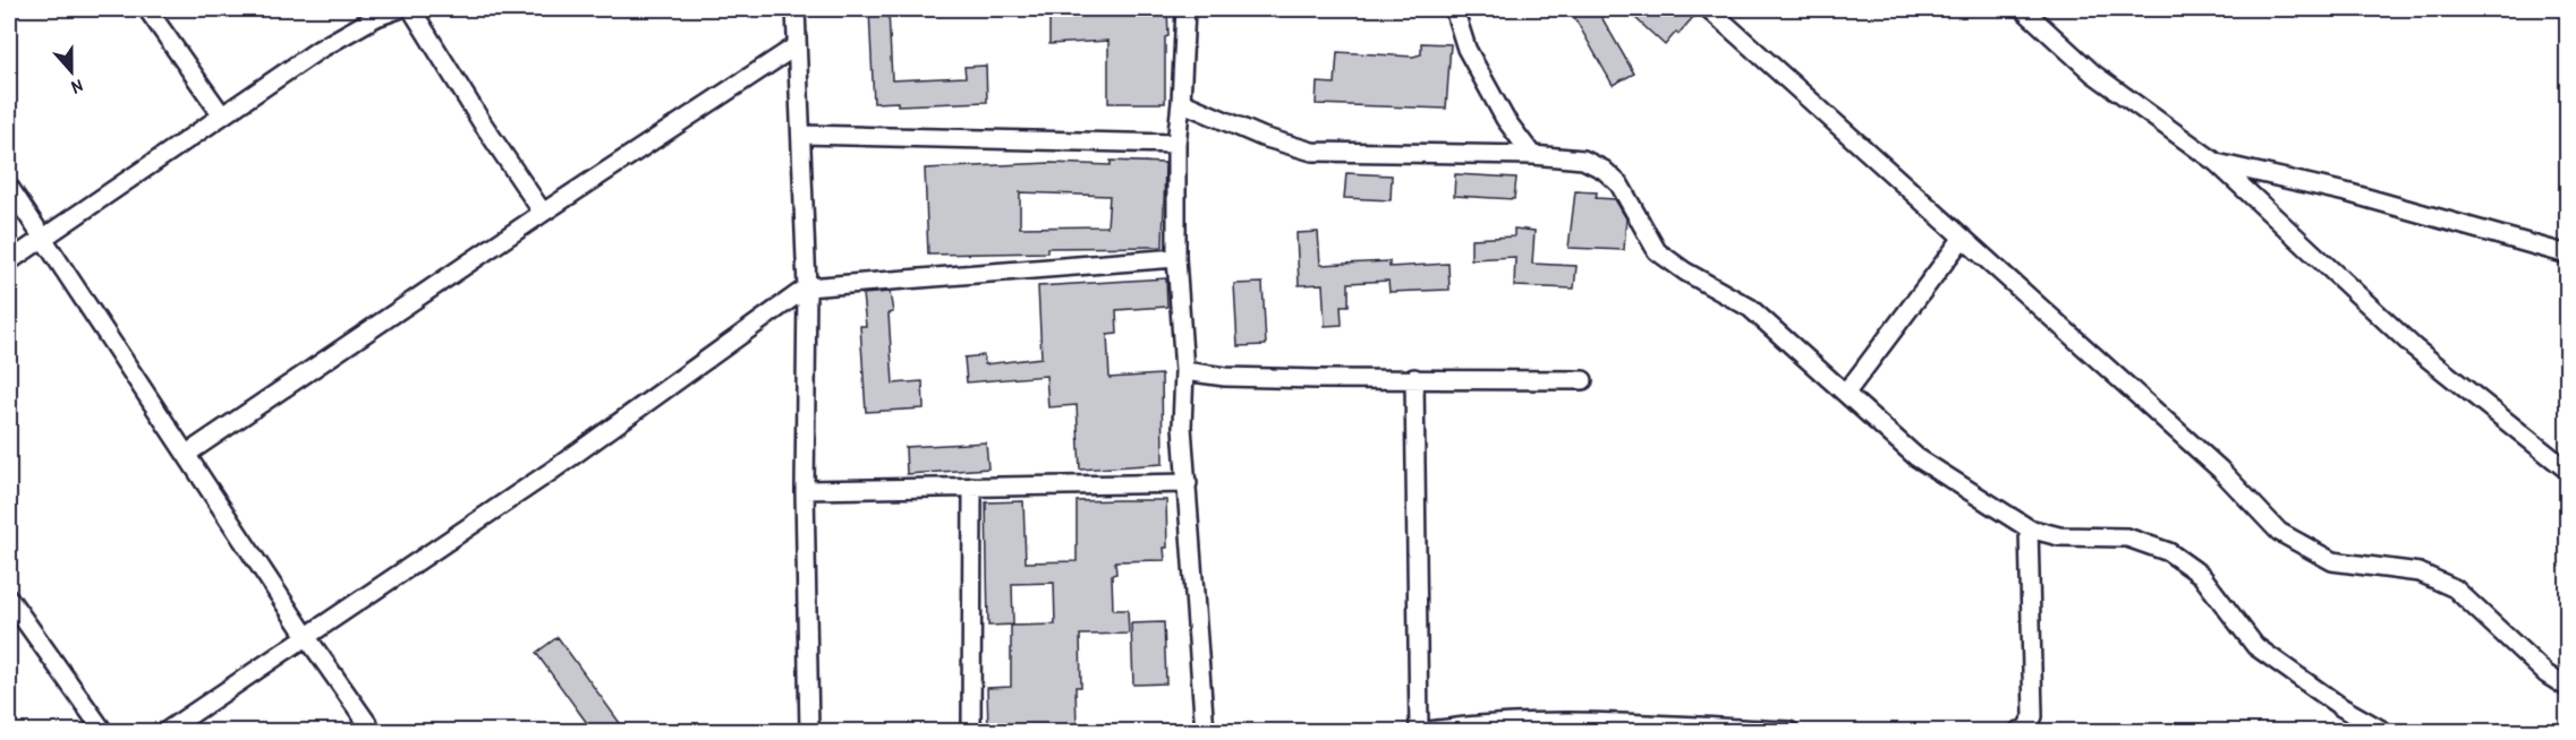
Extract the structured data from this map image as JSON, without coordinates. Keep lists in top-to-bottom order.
{
  "north": "bottom"
}
